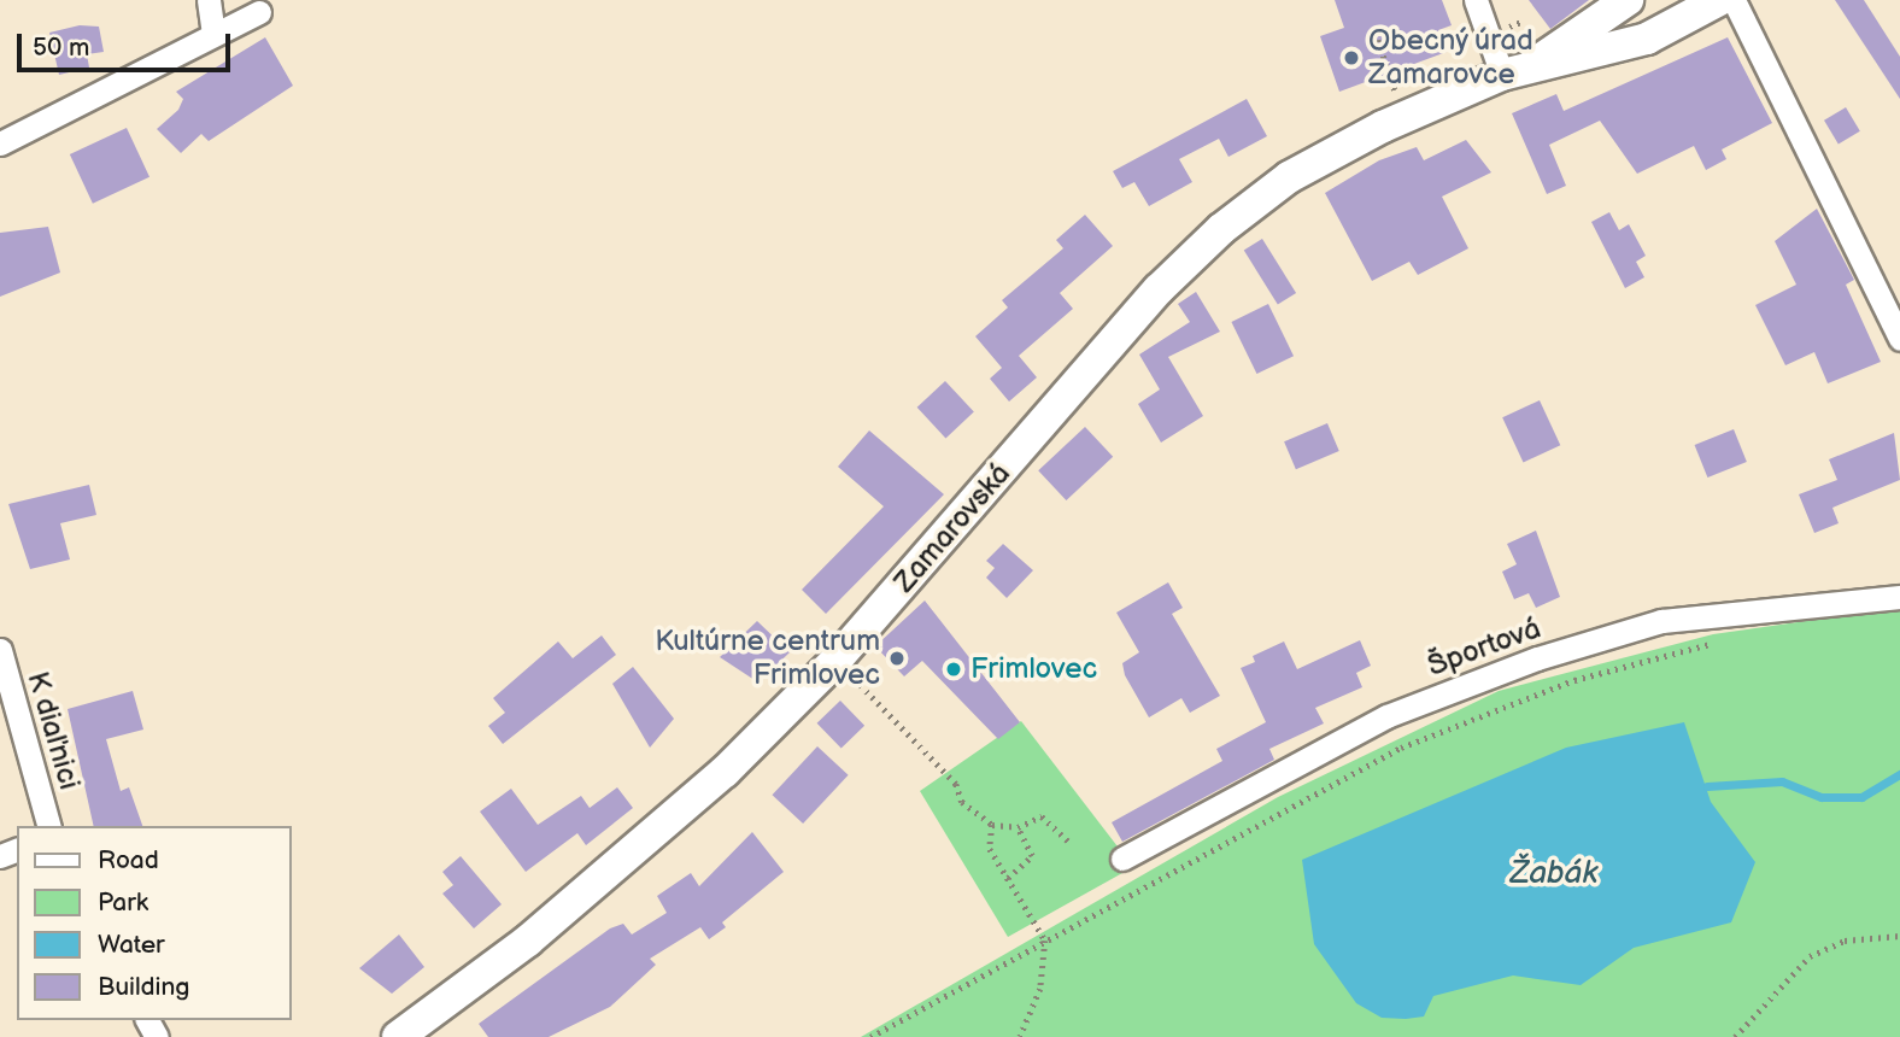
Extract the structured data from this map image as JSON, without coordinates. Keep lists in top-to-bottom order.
{
  "streets": {
    "main road": ["Zamarovská"],
    "street": ["Športová", "K diaľnici"]
  },
  "water": ["Žabák"],
  "places": ["Obecný úrad Zamarovce", "Kultúrne centrum Frimlovec", "Frimlovec"],
  "legend": [
    "Road",
    "Park",
    "Water",
    "Building"
  ],
  "scale_bar": "50 m"
}
